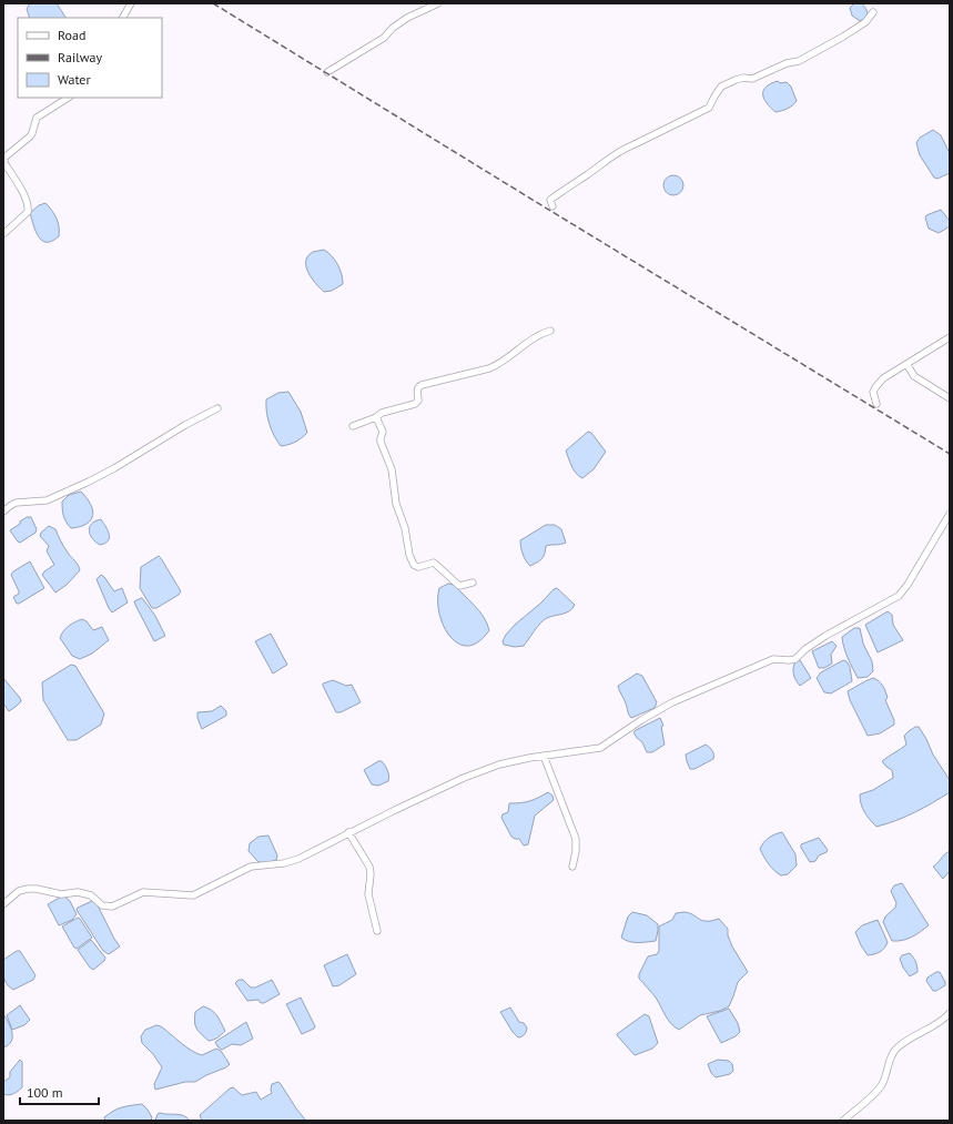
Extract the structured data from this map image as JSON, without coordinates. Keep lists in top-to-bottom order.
{
  "legend": ["Road", "Railway", "Water"],
  "scale_bar": "100 m"
}
